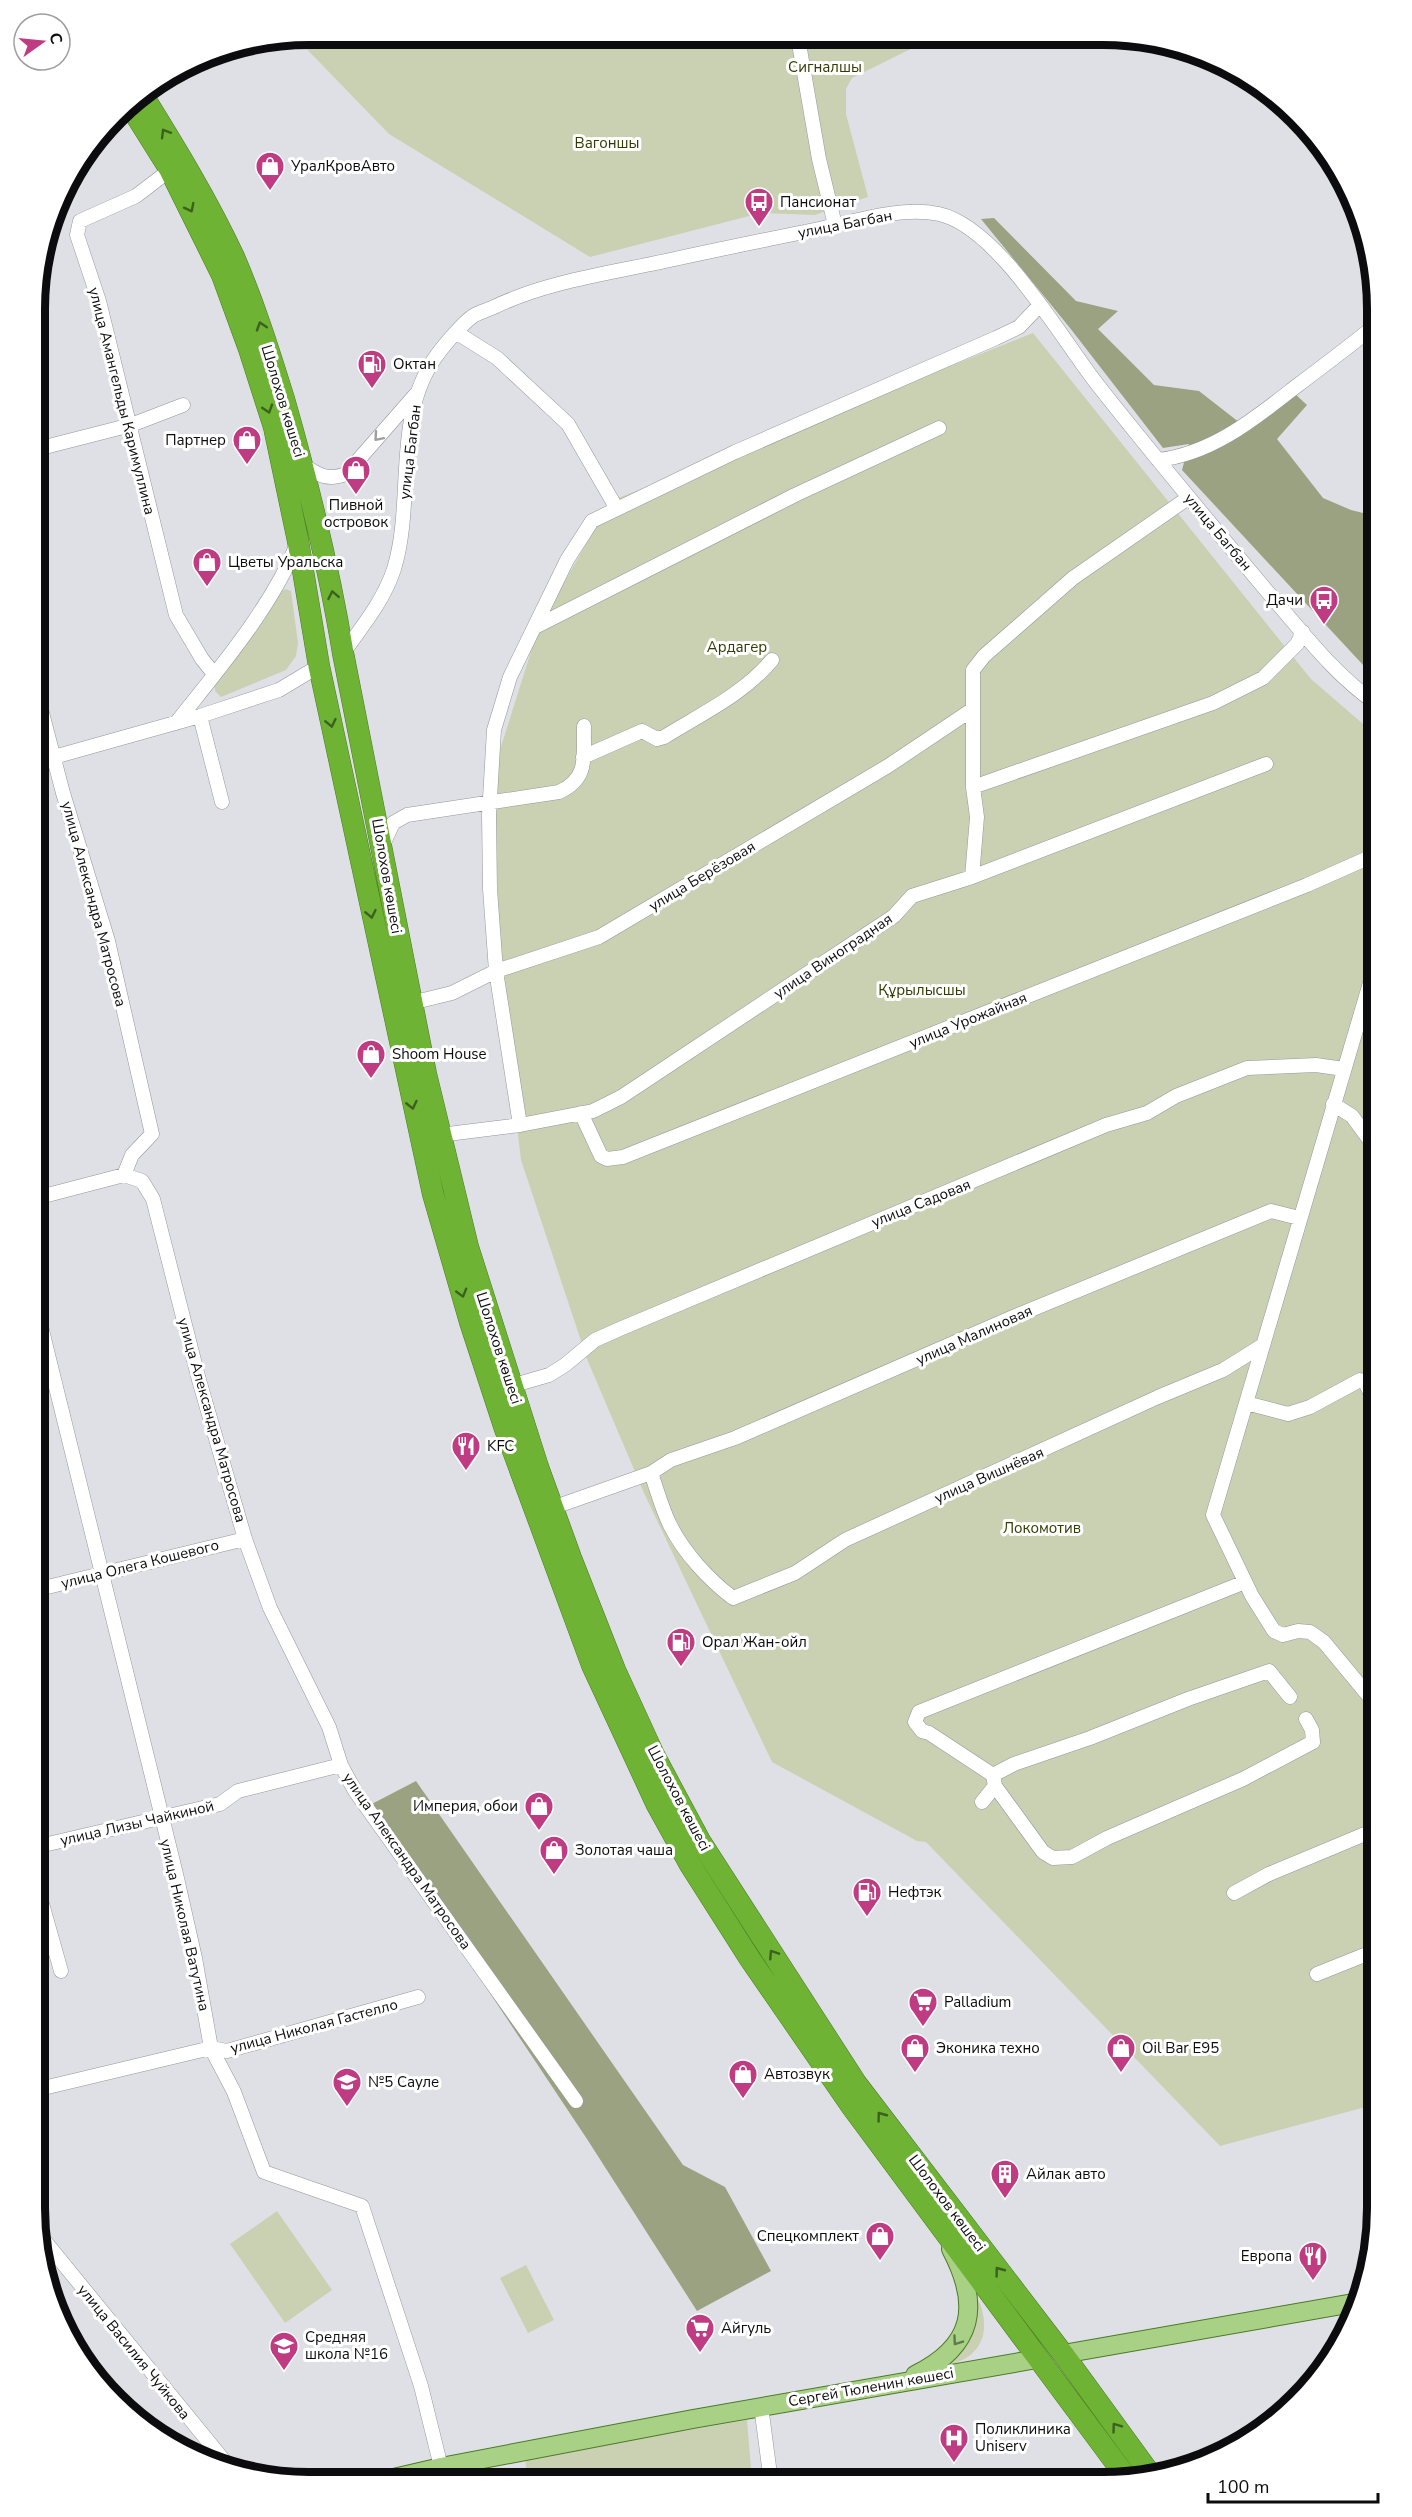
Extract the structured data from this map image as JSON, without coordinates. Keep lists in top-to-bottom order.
{
  "streets": {
    "highway": ["Шолохов көшесі", "Сергей Тюленин көшесі"],
    "street": [
      "улица Багбан",
      "улица Амангельды Каримуллина",
      "улица Берёзовая",
      "улица Александра Матросова",
      "улица Виноградная",
      "улица Урожайная",
      "улица Садовая",
      "улица Малиновая",
      "улица Вишнёвая",
      "улица Олега Кошевого",
      "улица Лизы Чайкиной",
      "улица Николая Ватутина",
      "улица Николая Гастелло",
      "улица Василия Чуйкова"
    ]
  },
  "crossings": [
    ["улица Багбан", "Шолохов көшесі"],
    ["улица Амангельды Каримуллина", "Шолохов көшесі"],
    ["Шолохов көшесі", "улица Берёзовая"],
    ["Шолохов көшесі", "улица Виноградная"],
    ["Шолохов көшесі", "улица Садовая"],
    ["Шолохов көшесі", "улица Малиновая"],
    ["Шолохов көшесі", "Сергей Тюленин көшесі"],
    ["улица Александра Матросова", "улица Олега Кошевого"],
    ["улица Александра Матросова", "улица Лизы Чайкиной"],
    ["улица Виноградная", "улица Урожайная"],
    ["улица Малиновая", "улица Вишнёвая"],
    ["улица Олега Кошевого", "улица Николая Ватутина"],
    ["улица Лизы Чайкиной", "улица Николая Ватутина"],
    ["улица Николая Ватутина", "улица Николая Гастелло"],
    ["улица Николая Ватутина", "Сергей Тюленин көшесі"]
  ],
  "parks": [
    "Сигналшы",
    "Вагоншы",
    "Ардагер",
    "Құрылысшы",
    "Локомотив"
  ],
  "places": {
    "shop": [
      "УралКровАвто",
      "Партнер",
      "Пивной островок",
      "Цветы Уральска",
      "Shoom House",
      "Империя, обои",
      "Золотая чаша",
      "Эконика техно",
      "Oil Bar E95",
      "Автозвук",
      "Спецкомплект"
    ],
    "bus stop": ["Пансионат", "Дачи"],
    "fuel station": ["Октан", "Орал Жан-ойл", "Нефтэк"],
    "restaurant": ["KFC", "Европа"],
    "supermarket": ["Palladium", "Айгуль"],
    "school or university": ["№5 Сауле", "Средняя школа №16"],
    "building": ["Айлак авто"],
    "hospital": ["Поликлиника Uniserv"]
  },
  "scale_bar": "100 m",
  "north": "right"
}
